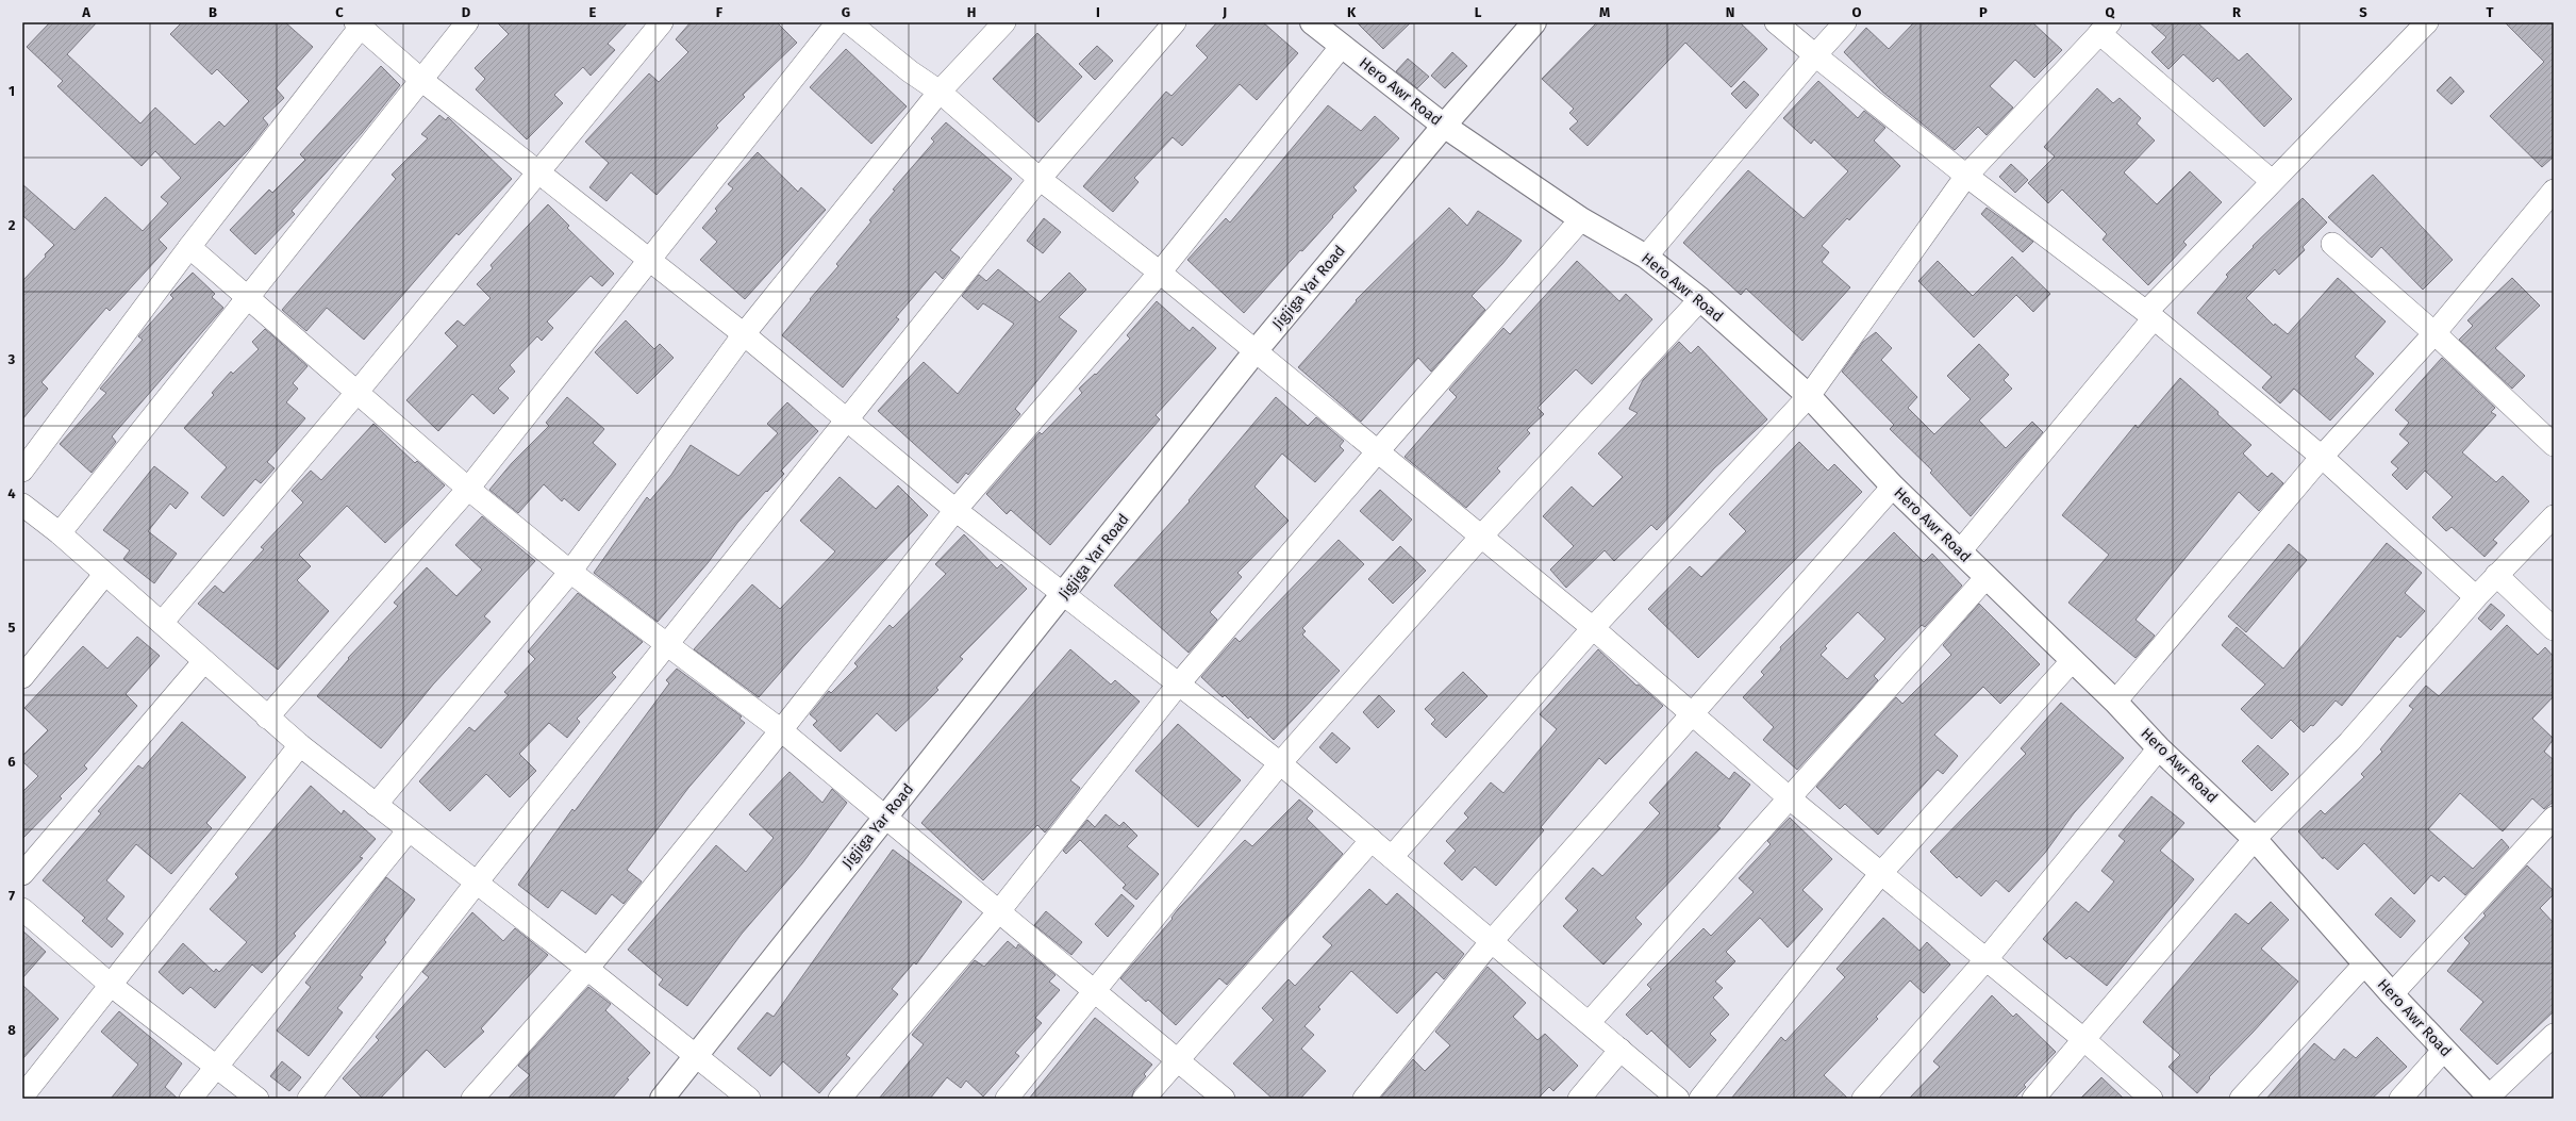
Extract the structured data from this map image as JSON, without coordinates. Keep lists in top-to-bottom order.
{
  "streets": {
    "main road": ["Hero Awr Road", "Jigjiga Yar Road"]
  },
  "crossings": [
    ["Hero Awr Road", "Jigjiga Yar Road"]
  ],
  "grid": {
    "columns": [
      "A",
      "B",
      "C",
      "D",
      "E",
      "F",
      "G",
      "H",
      "I",
      "J",
      "K",
      "L",
      "M",
      "N",
      "O",
      "P",
      "Q",
      "R",
      "S",
      "T"
    ],
    "rows": [
      "1",
      "2",
      "3",
      "4",
      "5",
      "6",
      "7",
      "8"
    ]
  }
}
